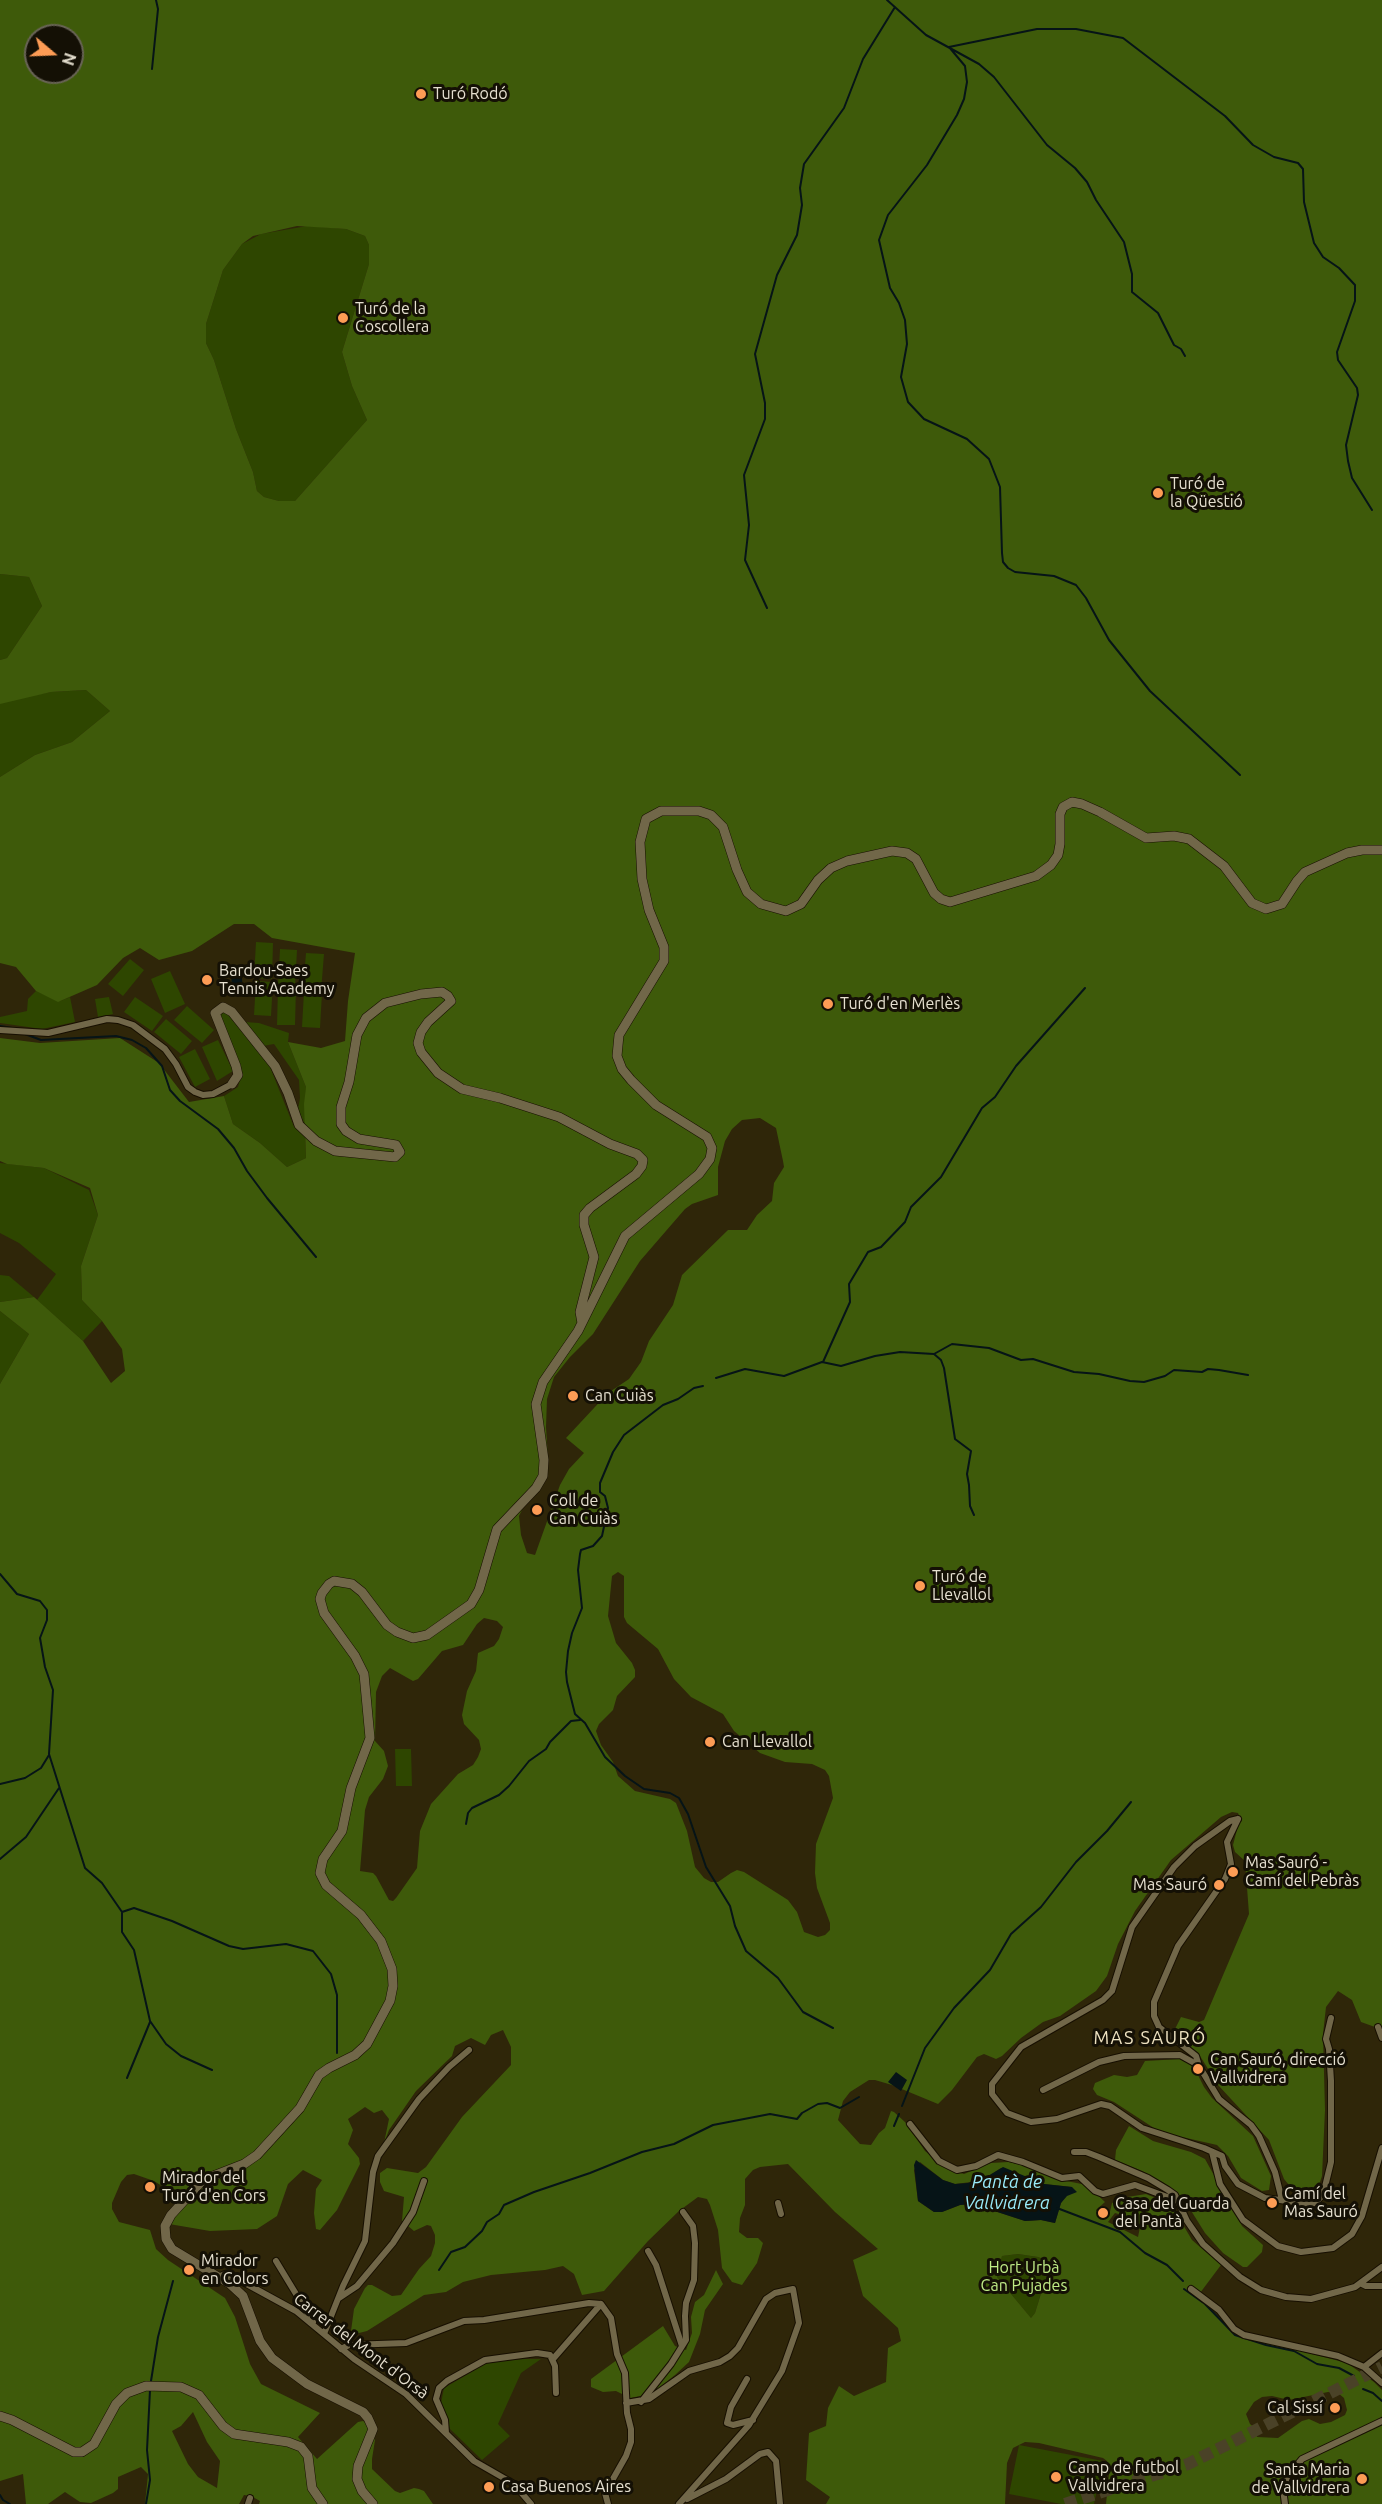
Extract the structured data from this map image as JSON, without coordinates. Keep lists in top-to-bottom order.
{
  "streets": {
    "street": ["Carrer del Mont d'Orsà"]
  },
  "districts": ["MAS SAURÓ"],
  "water": ["Pantà de Vallvidrera"],
  "parks": ["Hort Urbà Can Pujades"],
  "places": [
    "Turó Rodó",
    "Turó de la Coscollera",
    "Turó de la Qüestió",
    "Bardou-Saes Tennis Academy",
    "Turó d'en Merlès",
    "Can Cuiàs",
    "Coll de Can Cuiàs",
    "Turó de Llevallol",
    "Can Llevallol",
    "Mas Sauró - Camí del Pebràs",
    "Mas Sauró",
    "Can Sauró, direcció Vallvidrera",
    "Mirador del Turó d'en Cors",
    "Camí del Mas Sauró",
    "Casa del Guarda del Pantà",
    "Mirador en Colors",
    "Cal Sissí",
    "Camp de futbol Vallvidrera",
    "Santa Maria de Vallvidrera",
    "Casa Buenos Aires"
  ],
  "north": "right"
}
